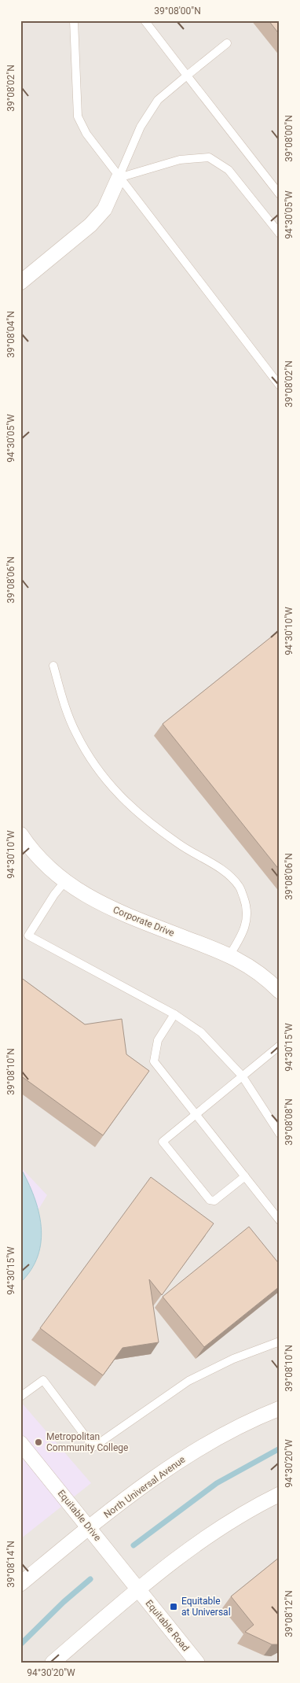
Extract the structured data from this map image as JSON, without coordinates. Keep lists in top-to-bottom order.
{
  "streets": {
    "street": [
      "Corporate Drive",
      "North Universal Avenue",
      "Equitable Drive",
      "Equitable Road"
    ]
  },
  "crossings": [
    ["North Universal Avenue", "Equitable Drive"],
    ["Equitable Drive", "Equitable Road"]
  ],
  "places": {
    "other": ["Metropolitan Community College"],
    "transit": ["Equitable at Universal"]
  },
  "coordinates": [
    "39°08'00\"N",
    "39°08'02\"N",
    "94°30'05\"W",
    "39°08'04\"N",
    "39°08'06\"N",
    "94°30'10\"W",
    "94°30'15\"W",
    "39°08'10\"N",
    "39°08'08\"N",
    "94°30'20\"W",
    "39°08'14\"N",
    "39°08'12\"N"
  ]
}
